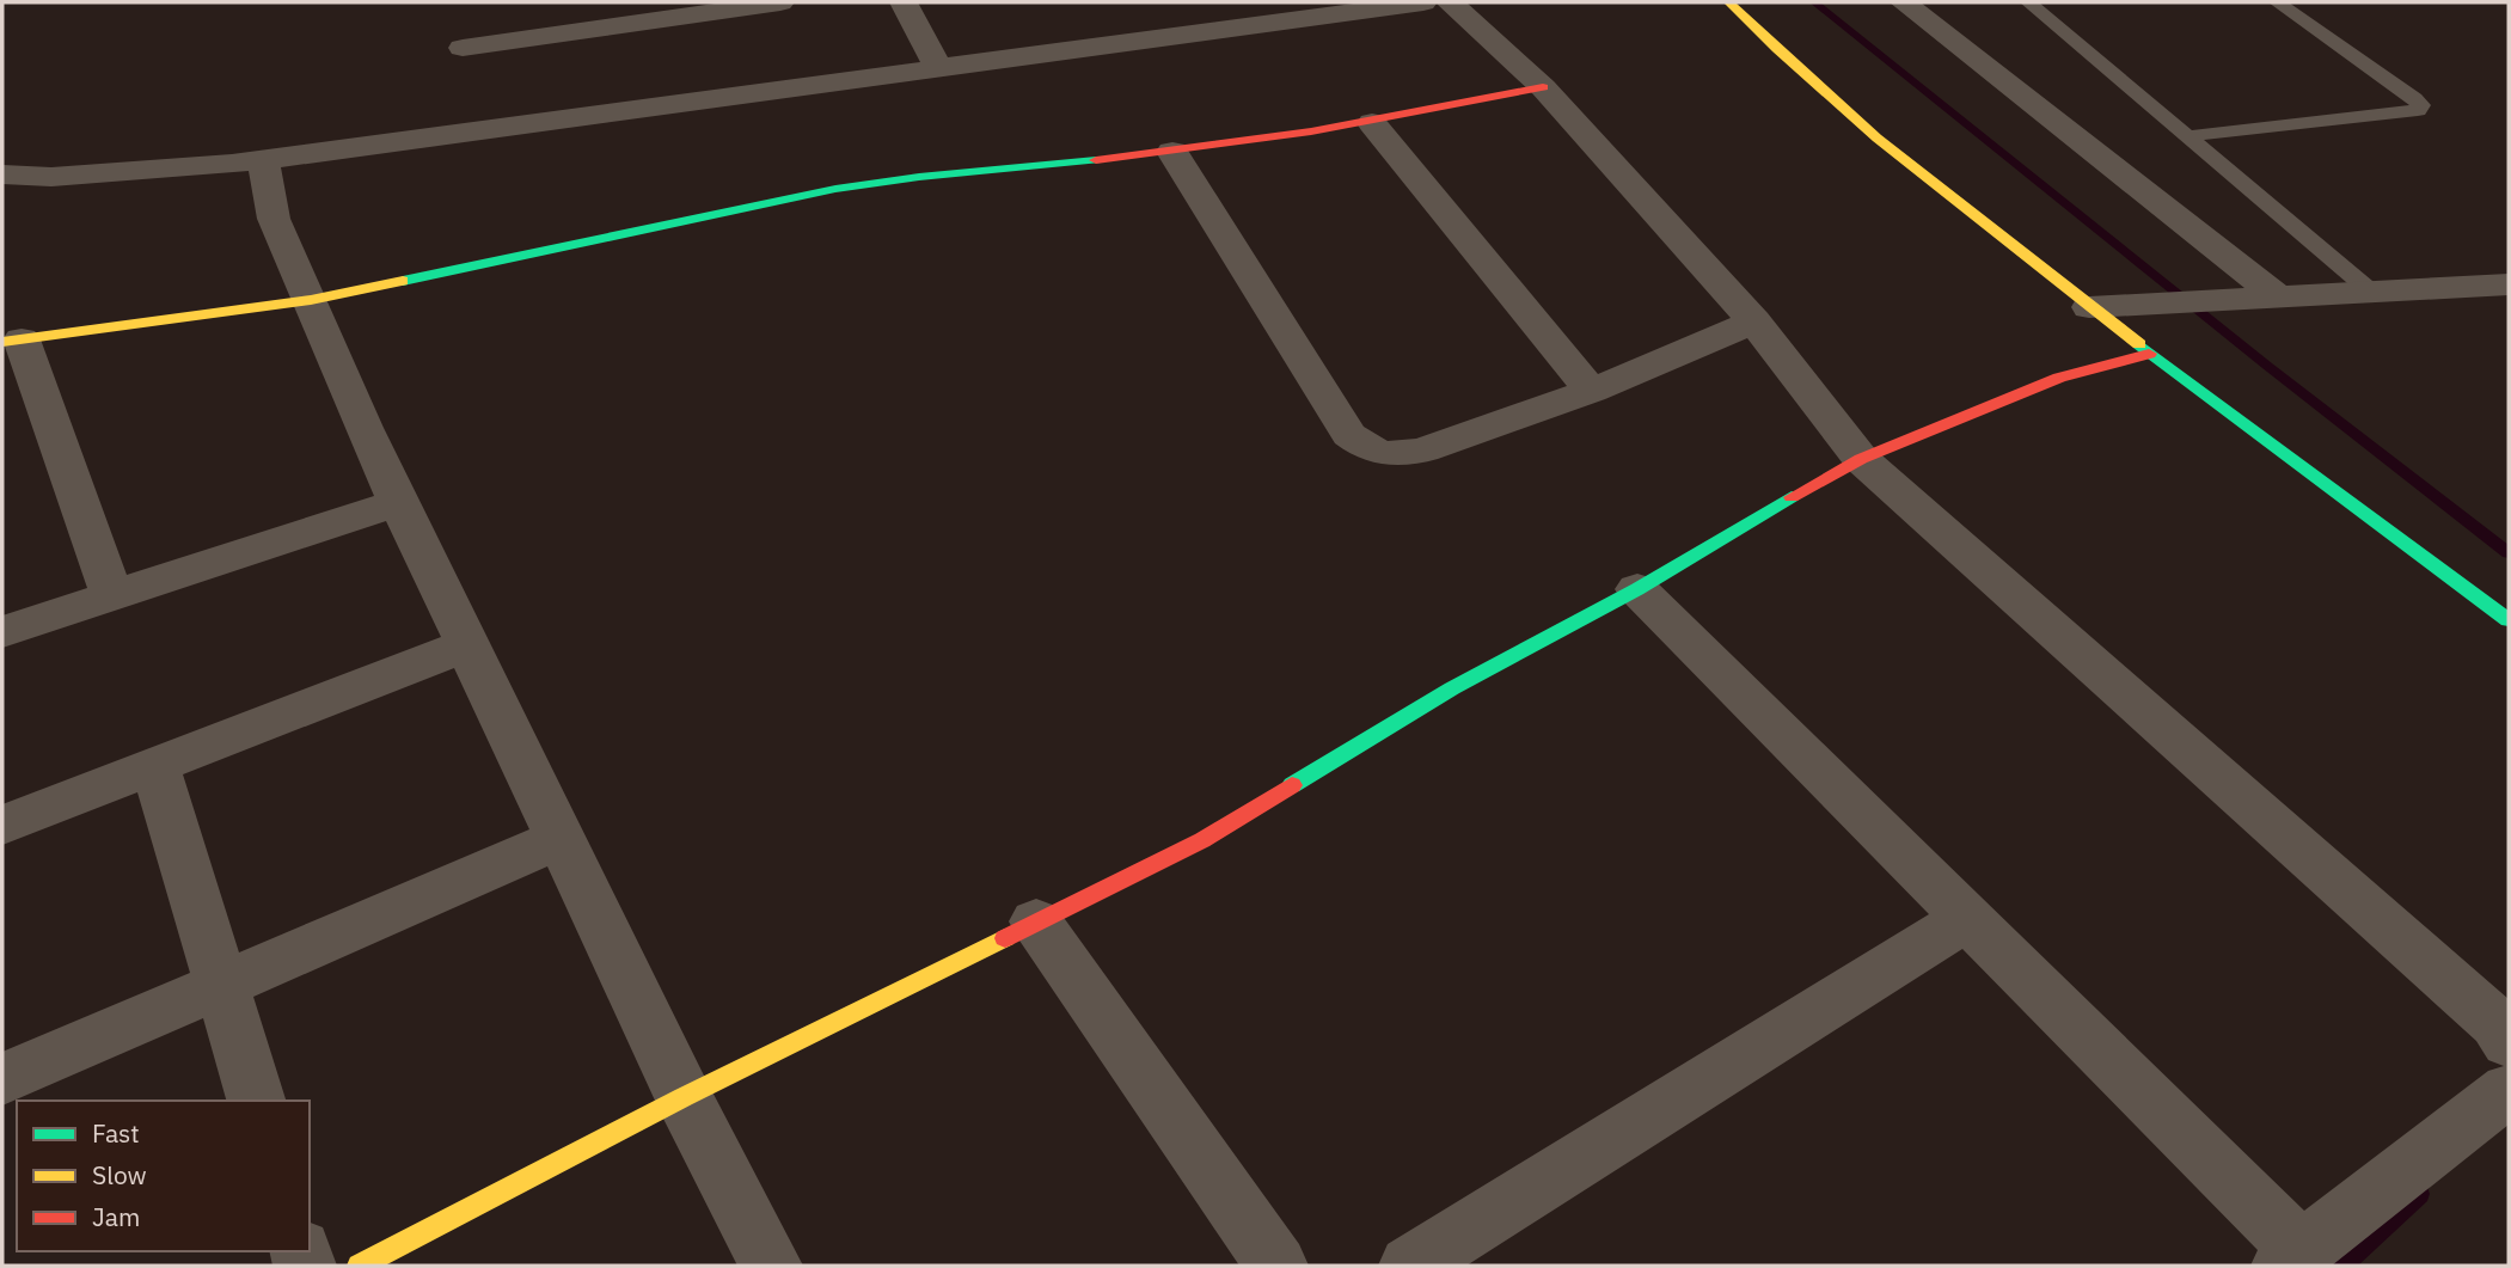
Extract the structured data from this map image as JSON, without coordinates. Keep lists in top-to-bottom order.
{
  "legend": ["Fast", "Slow", "Jam"]
}
